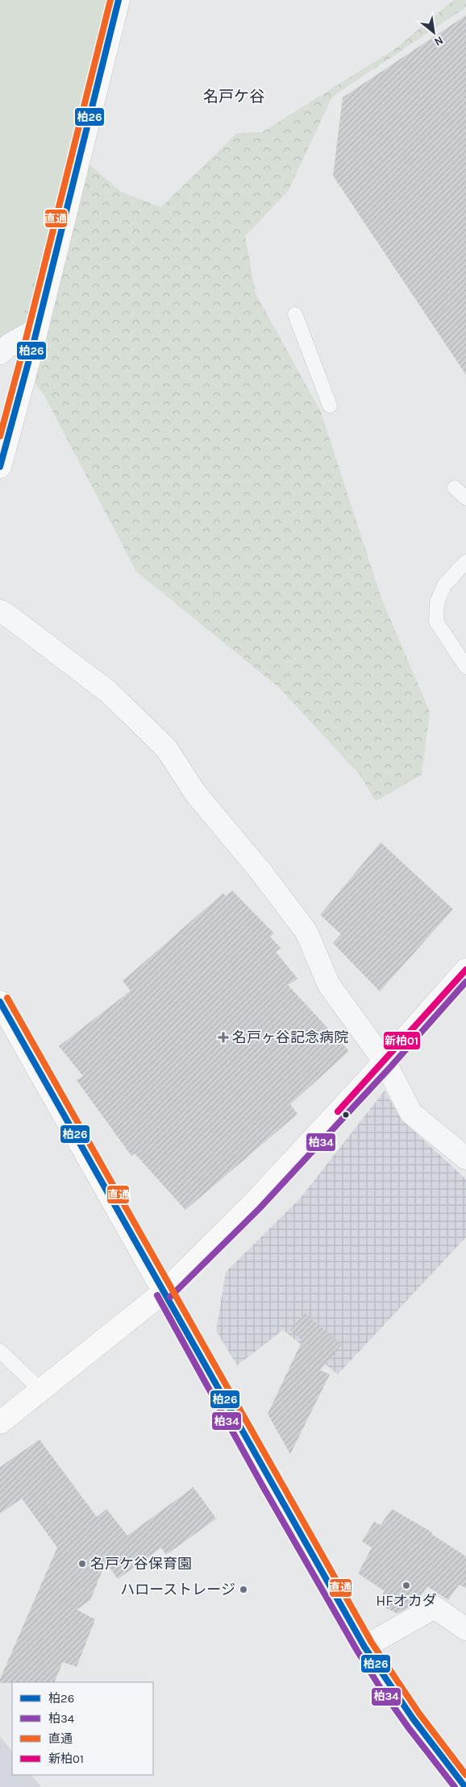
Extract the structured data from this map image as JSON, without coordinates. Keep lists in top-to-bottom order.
{
  "districts": ["名戸ケ谷"],
  "places": {
    "health": ["名戸ヶ谷記念病院"],
    "other": ["名戸ケ谷保育園", "HFオカダ", "ハローストレージ"]
  },
  "lines": [
    "transit line 柏26",
    "transit line 直通",
    "transit line 新柏01",
    "transit line 柏34"
  ],
  "legend": [
    "柏26",
    "柏34",
    "直通",
    "新柏01"
  ],
  "north": "bottom right"
}
